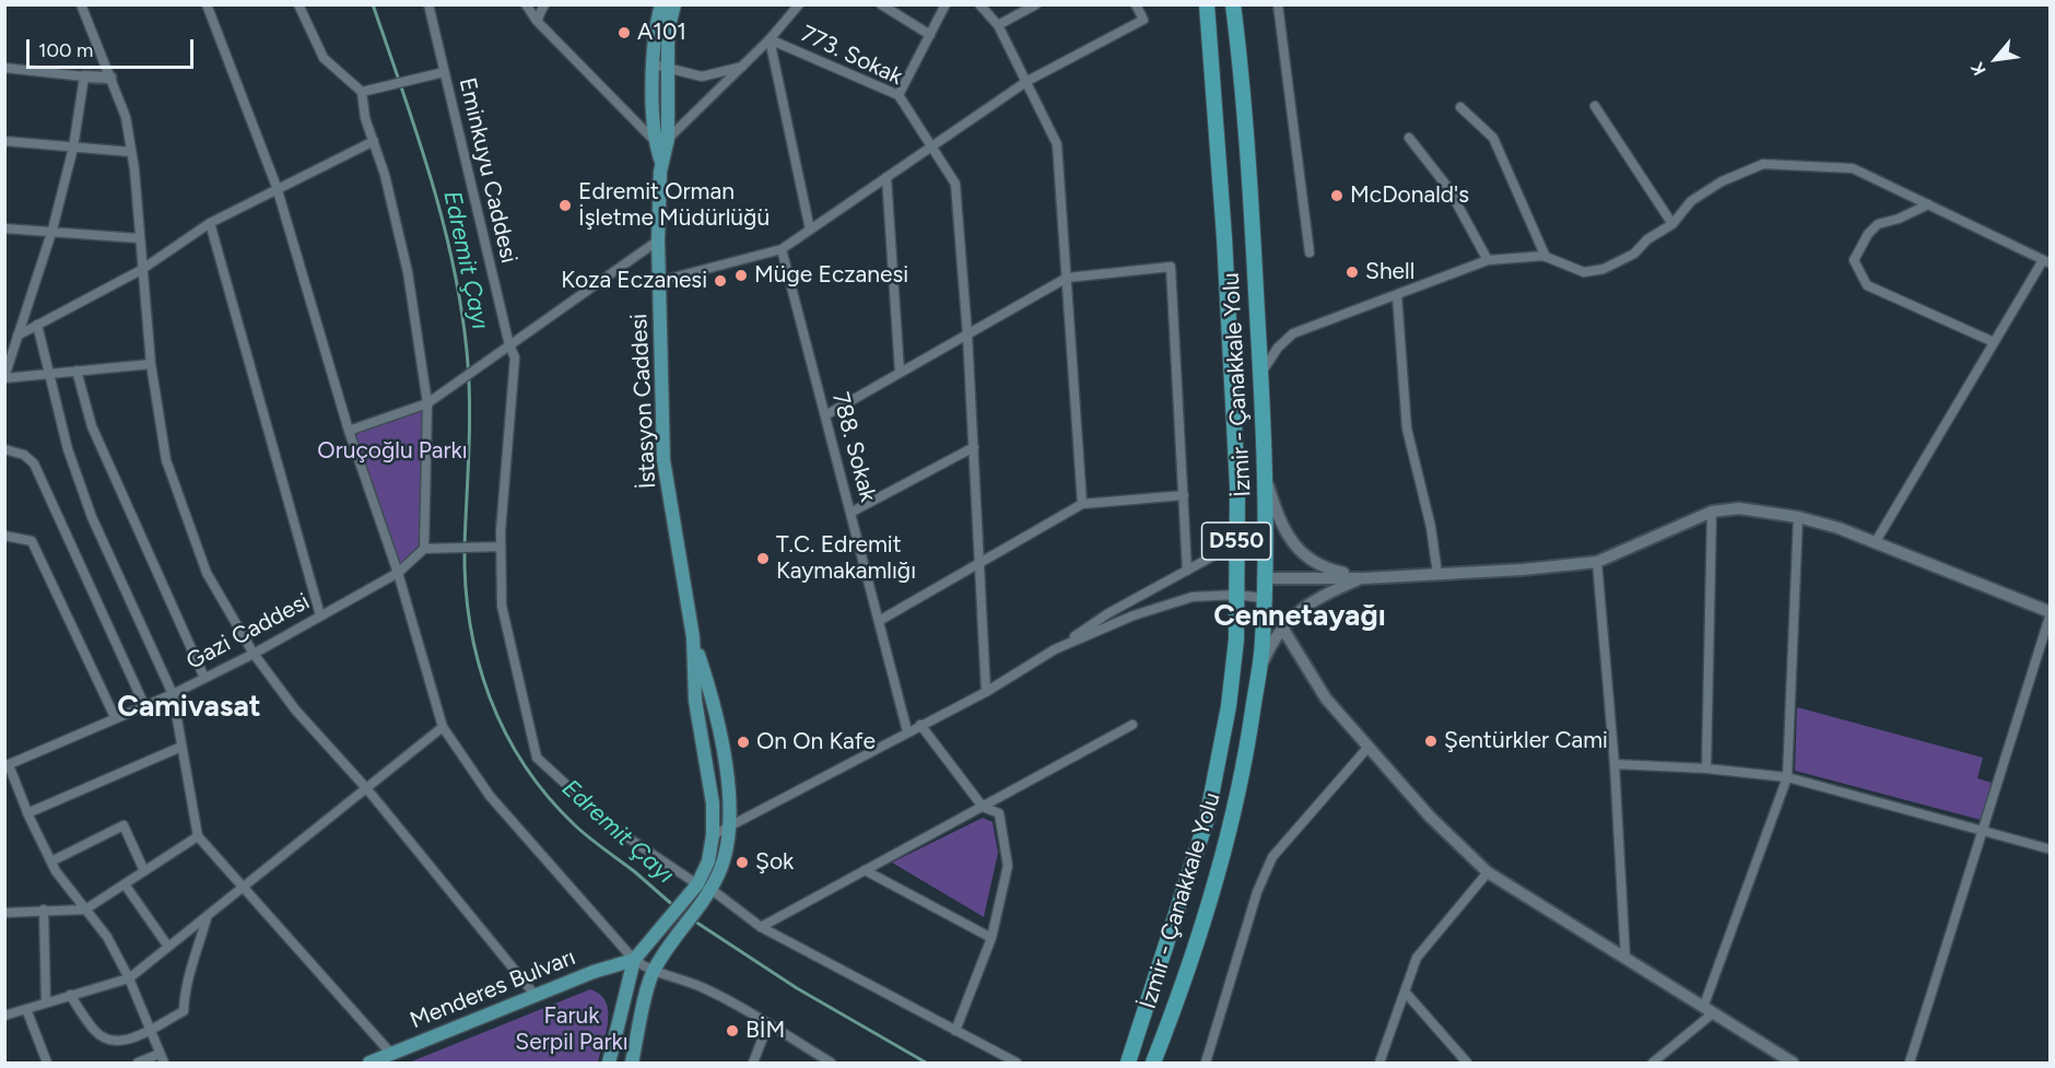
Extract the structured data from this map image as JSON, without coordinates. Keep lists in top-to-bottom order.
{
  "streets": {
    "highway": ["İzmir - Çanakkale Yolu", "D550"],
    "main road": ["İstasyon Caddesi", "Menderes Bulvarı"],
    "street": [
      "773. Sokak",
      "Eminkuyu Caddesi",
      "788. Sokak",
      "Gazi Caddesi"
    ]
  },
  "crossings": [
    ["Eminkuyu Caddesi", "İstasyon Caddesi"],
    ["İstasyon Caddesi", "Menderes Bulvarı"]
  ],
  "districts": ["Cennetayağı", "Camivasat"],
  "water": ["Edremit Çayı"],
  "parks": ["Oruçoğlu Parkı", "Faruk Serpil Parkı"],
  "places": [
    "A101",
    "McDonald's",
    "Edremit Orman İşletme Müdürlüğü",
    "Shell",
    "Müge Eczanesi",
    "Koza Eczanesi",
    "T.C. Edremit Kaymakamlığı",
    "Şentürkler Cami",
    "On On Kafe",
    "Şok",
    "BİM"
  ],
  "scale_bar": "100 m",
  "north": "bottom left"
}
